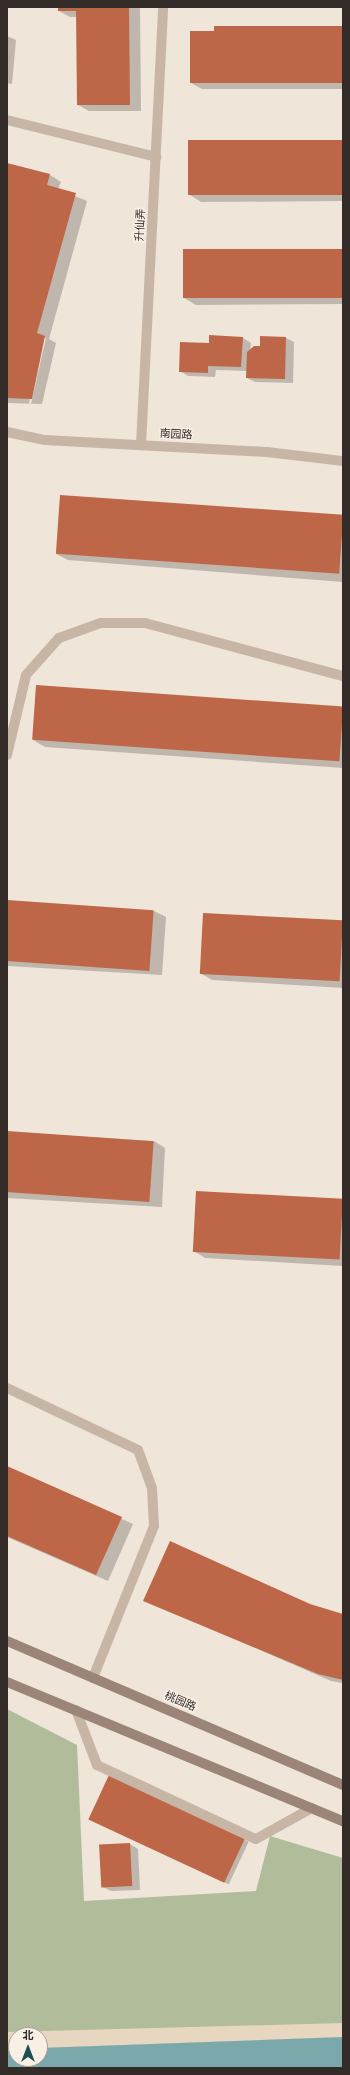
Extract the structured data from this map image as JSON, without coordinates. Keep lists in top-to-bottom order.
{
  "streets": {
    "main road": ["桃园路"],
    "street": ["升仙弄", "南园路"]
  },
  "crossings": [
    ["升仙弄", "南园路"]
  ],
  "north": "top"
}
